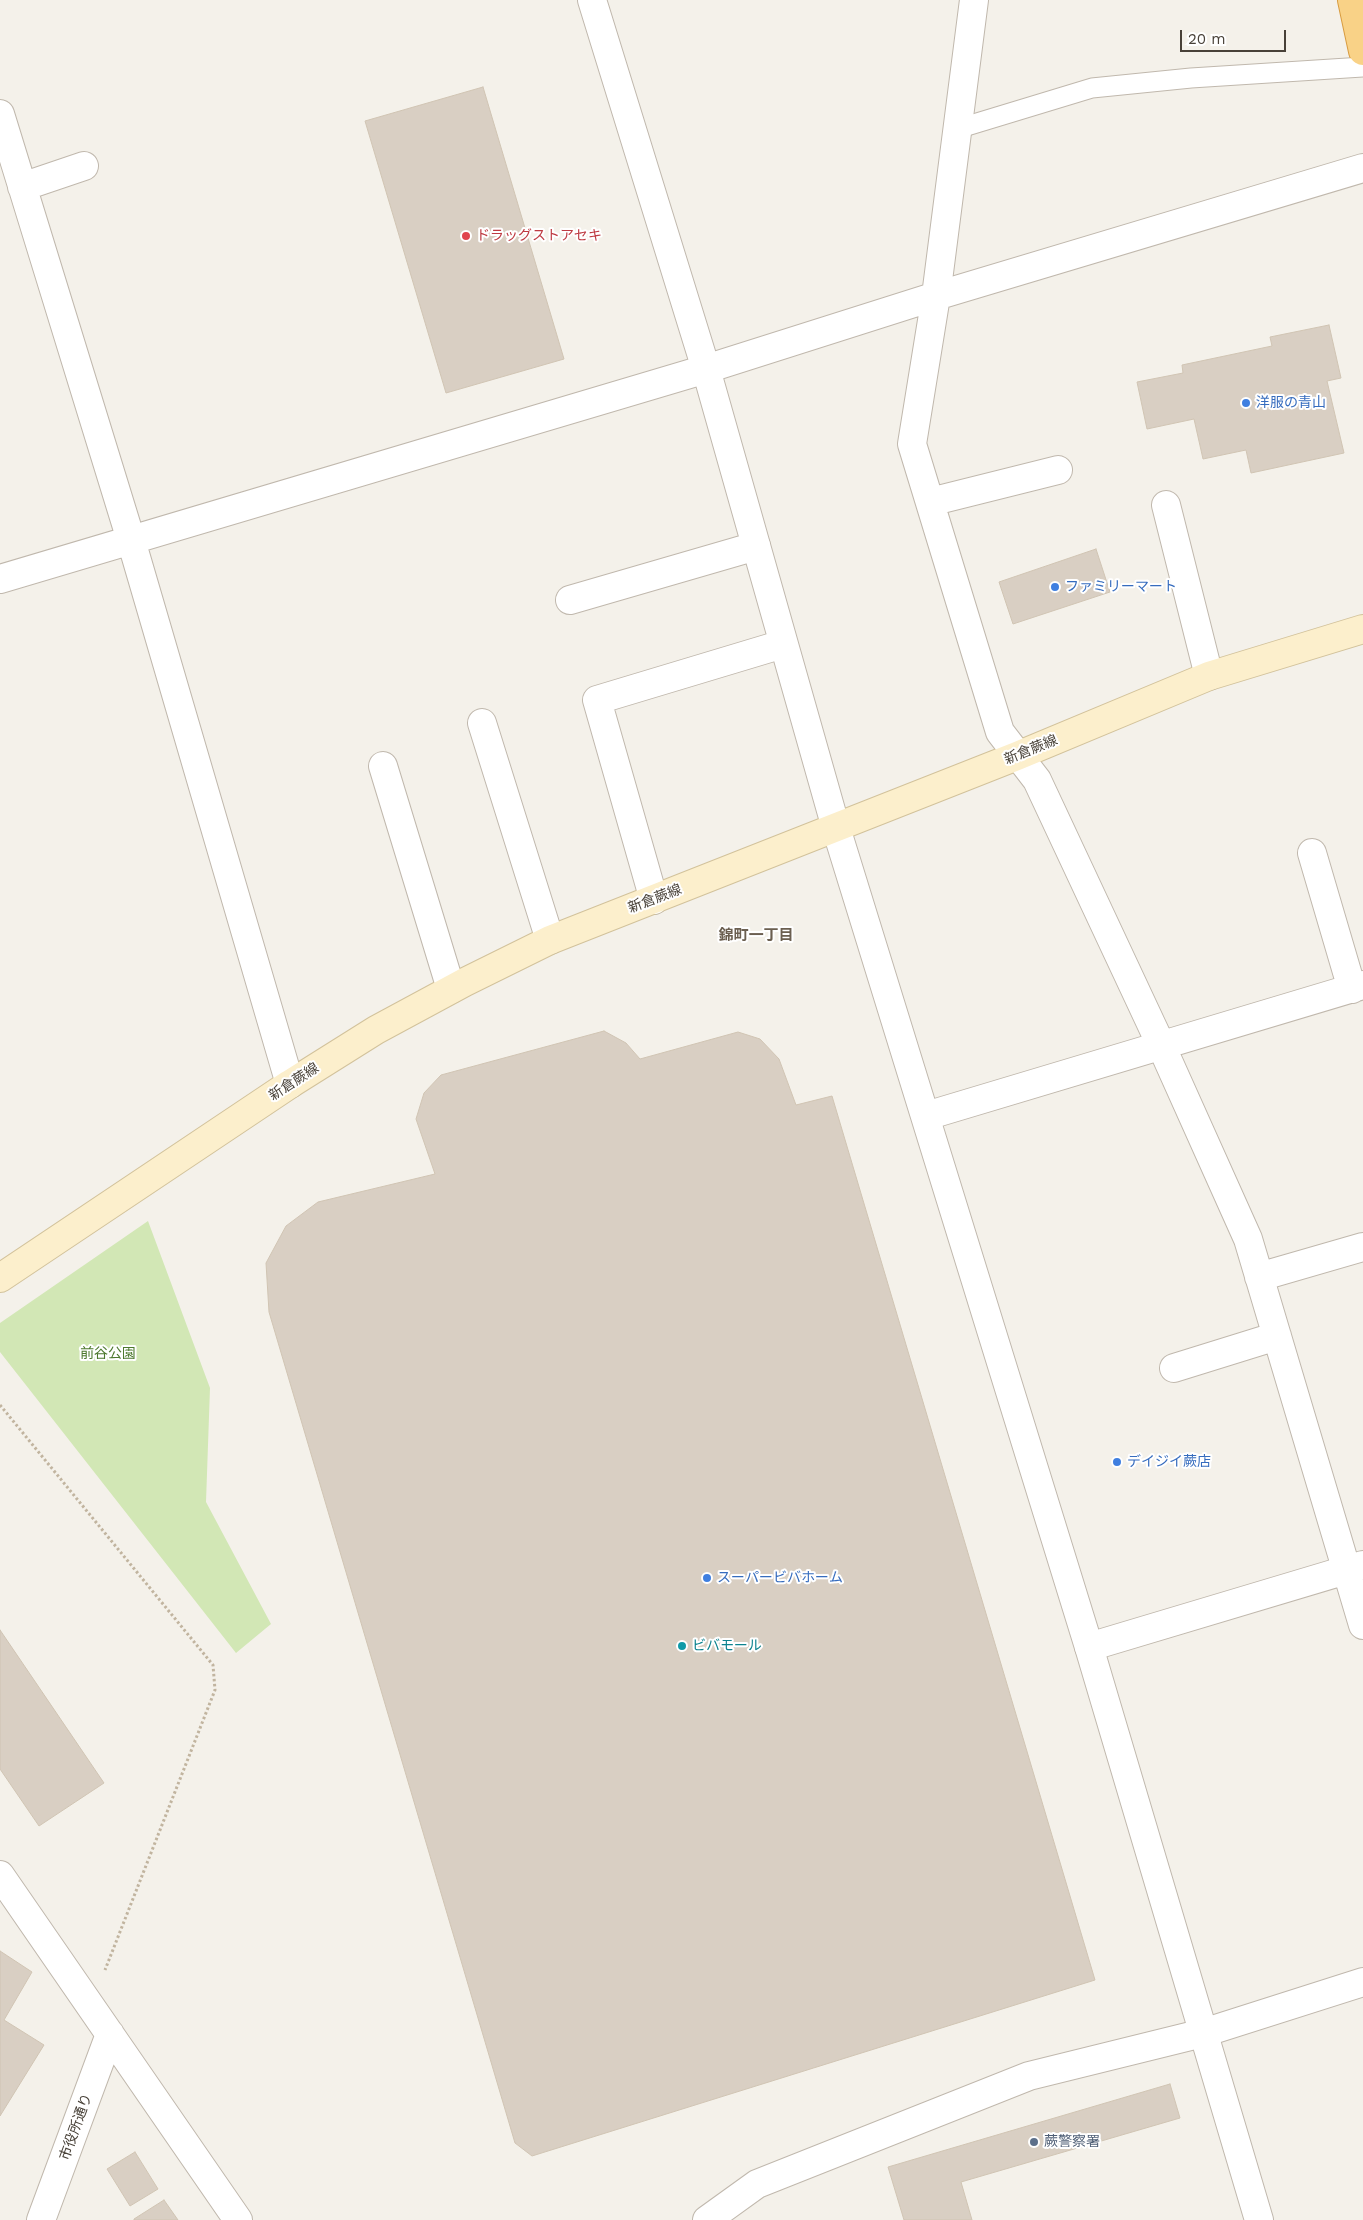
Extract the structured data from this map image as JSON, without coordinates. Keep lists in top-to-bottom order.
{
  "streets": {
    "main road": ["新倉蕨線"],
    "street": ["市役所通り"]
  },
  "districts": ["錦町一丁目"],
  "parks": ["前谷公園"],
  "places": [
    "ドラッグストアセキ",
    "洋服の青山",
    "ファミリーマート",
    "デイジイ蕨店",
    "スーパービバホーム",
    "ビバモール",
    "蕨警察署"
  ],
  "scale_bar": "20 m"
}
